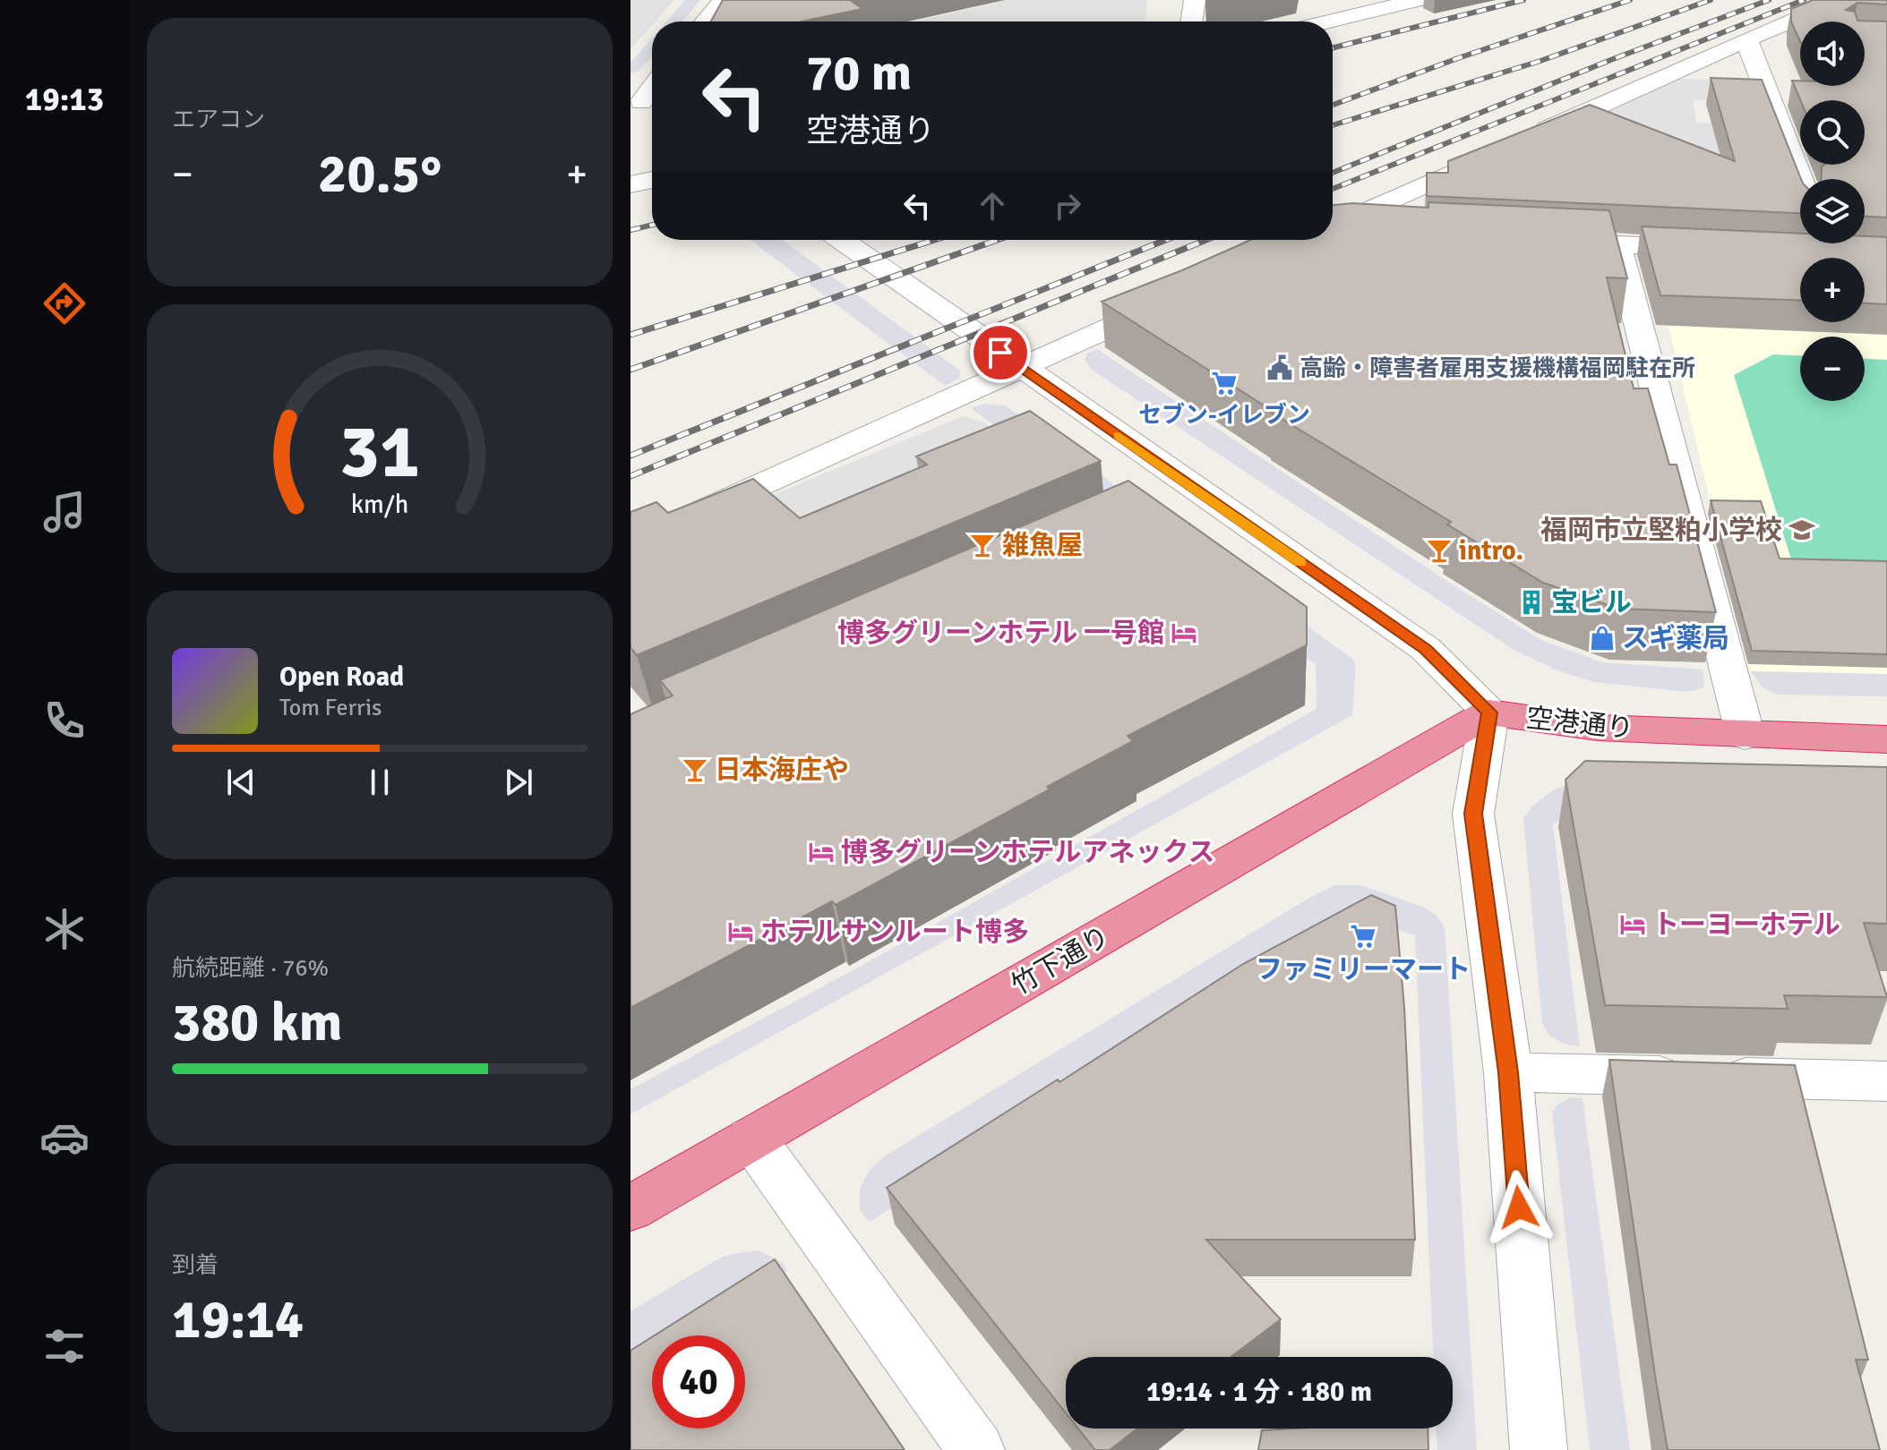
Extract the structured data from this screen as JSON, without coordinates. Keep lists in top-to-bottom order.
{
  "streets": {
    "highway": ["空港通り", "竹下通り"]
  },
  "crossings": [
    ["空港通り", "竹下通り"]
  ],
  "places": {
    "public building": ["高齢・障害者雇用支援機構福岡駐在所"],
    "supermarket": ["セブン-イレブン", "ファミリーマート"],
    "school or university": ["福岡市立堅粕小学校"],
    "bar": ["雑魚屋", "intro.", "日本海庄や"],
    "building": ["宝ビル"],
    "hotel": [
      "博多グリーンホテル 一号館",
      "博多グリーンホテルアネックス",
      "トーヨーホテル",
      "ホテルサンルート博多"
    ],
    "shop": ["スギ薬局"]
  },
  "page": {
    "tabs": "19:13",
    "tile": [
      "エアコン",
      ["航続距離 · 76%", "380 km"],
      ["到着", "19:14"]
    ],
    "map_buttons": ["+", "−"],
    "turn": ["70 m", "空港通り"],
    "heat": ["−", "20.5°", "+"],
    "song": ["Open Road", "Tom Ferris"],
    "limit": "40",
    "trip": "19:14 · 1 分 · 180 m",
    "gauge": ["31", "km/h"]
  }
}
